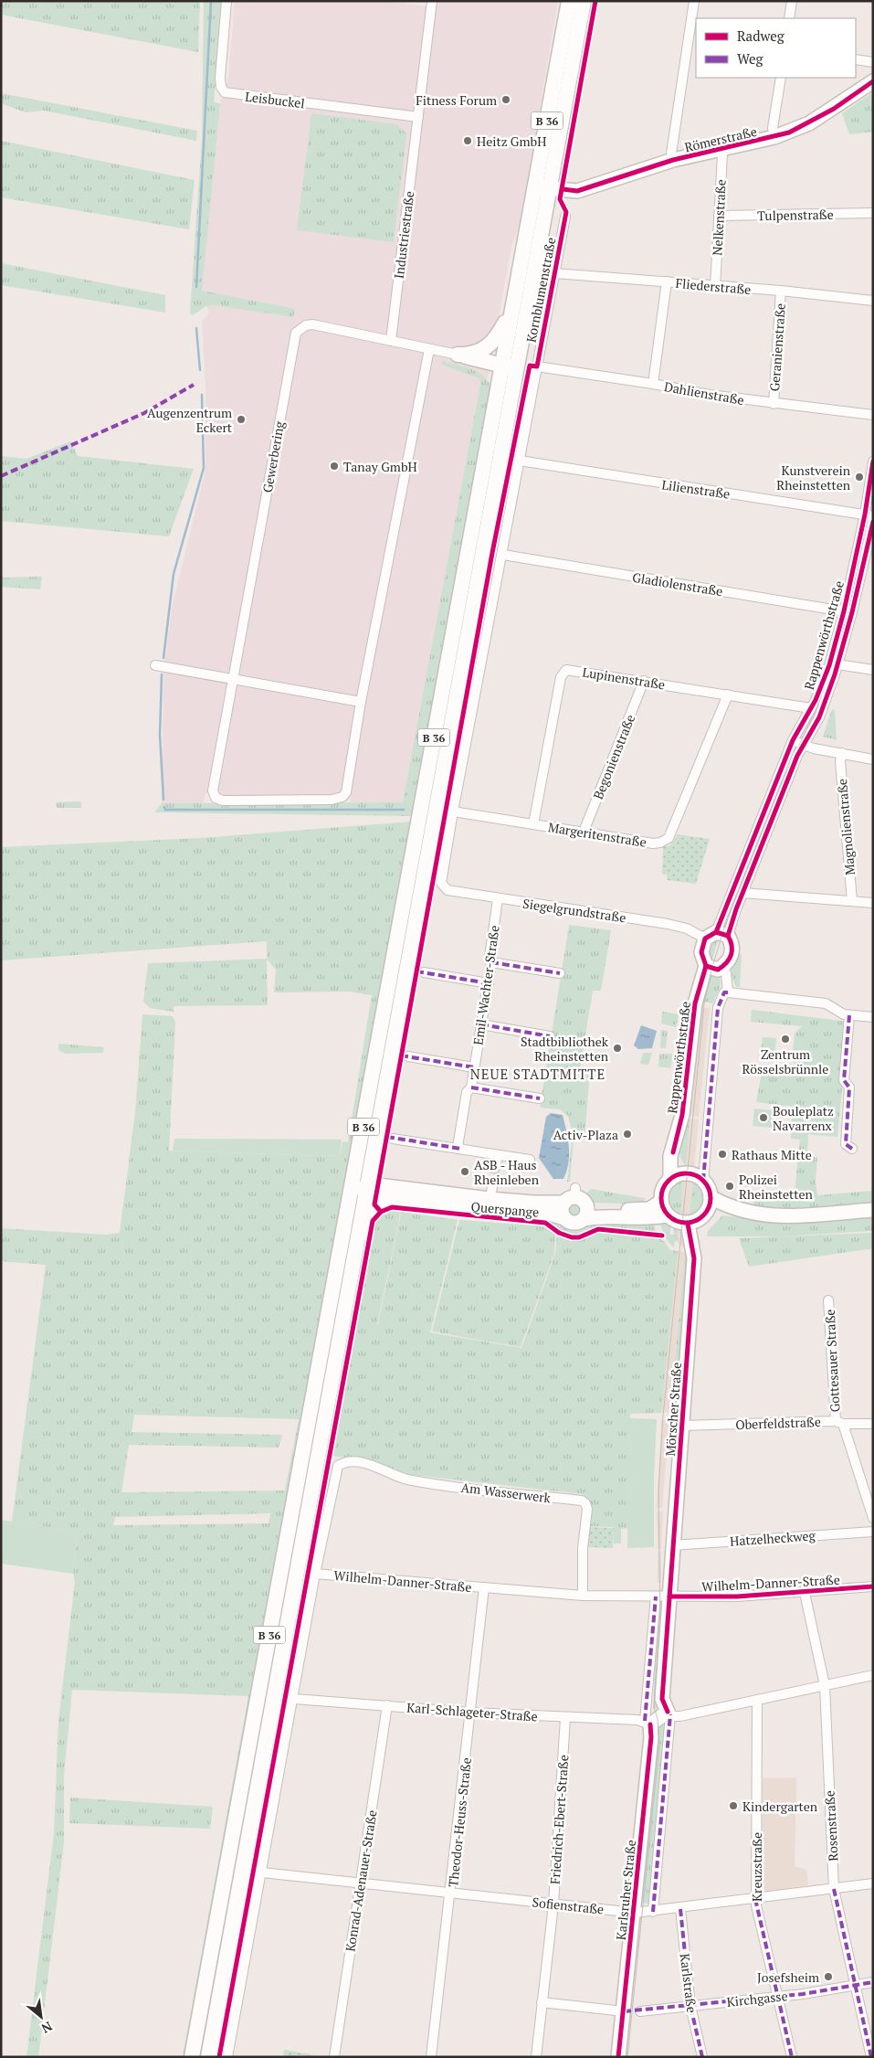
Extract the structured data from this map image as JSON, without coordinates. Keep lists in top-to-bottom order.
{
  "streets": {
    "main road": ["B 36"],
    "street": [
      "Leisbuckel",
      "Römerstraße",
      "Tulpenstraße",
      "Nelkenstraße",
      "Industriestraße",
      "Fliederstraße",
      "Kornblumenstraße",
      "Geranienstraße",
      "Dahlienstraße",
      "Gewerbering",
      "Lilienstraße",
      "Gladiolenstraße",
      "Rappenwörthstraße",
      "Lupinenstraße",
      "Begonienstraße",
      "Magnolienstraße",
      "Margeritenstraße",
      "Siegelgrundstraße",
      "Emil-Wachter-Straße",
      "Querspange",
      "Gottesauer Straße",
      "Mörscher Straße",
      "Oberfeldstraße",
      "Am Wasserwerk",
      "Hatzelheckweg",
      "Wilhelm-Danner-Straße",
      "Karl-Schlageter-Straße",
      "Friedrich-Ebert-Straße",
      "Theodor-Heuss-Straße",
      "Rosenstraße",
      "Kreuzstraße",
      "Konrad-Adenauer-Straße",
      "Karlsruher Straße",
      "Sofienstraße",
      "Karlstraße",
      "Kirchgasse"
    ]
  },
  "crossings": [
    ["Leisbuckel", "Industriestraße"],
    ["B 36", "Römerstraße"],
    ["B 36", "Querspange"],
    ["Römerstraße", "Nelkenstraße"],
    ["Tulpenstraße", "Nelkenstraße"],
    ["Nelkenstraße", "Fliederstraße"],
    ["Industriestraße", "Gewerbering"],
    ["Fliederstraße", "Kornblumenstraße"],
    ["Fliederstraße", "Geranienstraße"],
    ["Kornblumenstraße", "Dahlienstraße"],
    ["Kornblumenstraße", "Lilienstraße"],
    ["Kornblumenstraße", "Gladiolenstraße"],
    ["Kornblumenstraße", "Margeritenstraße"],
    ["Kornblumenstraße", "Siegelgrundstraße"],
    ["Geranienstraße", "Dahlienstraße"],
    ["Lilienstraße", "Rappenwörthstraße"],
    ["Gladiolenstraße", "Rappenwörthstraße"],
    ["Rappenwörthstraße", "Lupinenstraße"],
    ["Rappenwörthstraße", "Siegelgrundstraße"],
    ["Rappenwörthstraße", "Mörscher Straße"],
    ["Lupinenstraße", "Begonienstraße"],
    ["Lupinenstraße", "Margeritenstraße"],
    ["Begonienstraße", "Margeritenstraße"],
    ["Siegelgrundstraße", "Emil-Wachter-Straße"],
    ["Gottesauer Straße", "Oberfeldstraße"],
    ["Mörscher Straße", "Oberfeldstraße"],
    ["Mörscher Straße", "Hatzelheckweg"],
    ["Mörscher Straße", "Wilhelm-Danner-Straße"],
    ["Mörscher Straße", "Karlsruher Straße"],
    ["Am Wasserwerk", "Wilhelm-Danner-Straße"],
    ["Wilhelm-Danner-Straße", "Theodor-Heuss-Straße"],
    ["Wilhelm-Danner-Straße", "Rosenstraße"],
    ["Wilhelm-Danner-Straße", "Karlsruher Straße"],
    ["Karl-Schlageter-Straße", "Friedrich-Ebert-Straße"],
    ["Karl-Schlageter-Straße", "Theodor-Heuss-Straße"],
    ["Karl-Schlageter-Straße", "Konrad-Adenauer-Straße"],
    ["Karl-Schlageter-Straße", "Karlsruher Straße"],
    ["Friedrich-Ebert-Straße", "Sofienstraße"],
    ["Theodor-Heuss-Straße", "Sofienstraße"],
    ["Rosenstraße", "Sofienstraße"],
    ["Rosenstraße", "Kirchgasse"],
    ["Kreuzstraße", "Sofienstraße"],
    ["Kreuzstraße", "Kirchgasse"],
    ["Konrad-Adenauer-Straße", "Sofienstraße"],
    ["Karlsruher Straße", "Sofienstraße"],
    ["Sofienstraße", "Karlstraße"],
    ["Karlstraße", "Kirchgasse"]
  ],
  "districts": ["NEUE STADTMITTE"],
  "places": [
    "Fitness Forum",
    "Heitz GmbH",
    "Augenzentrum Eckert",
    "Tanay GmbH",
    "Kunstverein Rheinstetten",
    "Zentrum Rösselsbrünnle",
    "Stadtbibliothek Rheinstetten",
    "Bouleplatz Navarrenx",
    "Activ-Plaza",
    "Rathaus Mitte",
    "ASB - Haus Rheinleben",
    "Polizei Rheinstetten",
    "Kindergarten",
    "Josefsheim"
  ],
  "legend": ["Radweg", "Weg"],
  "north": "bottom right"
}
